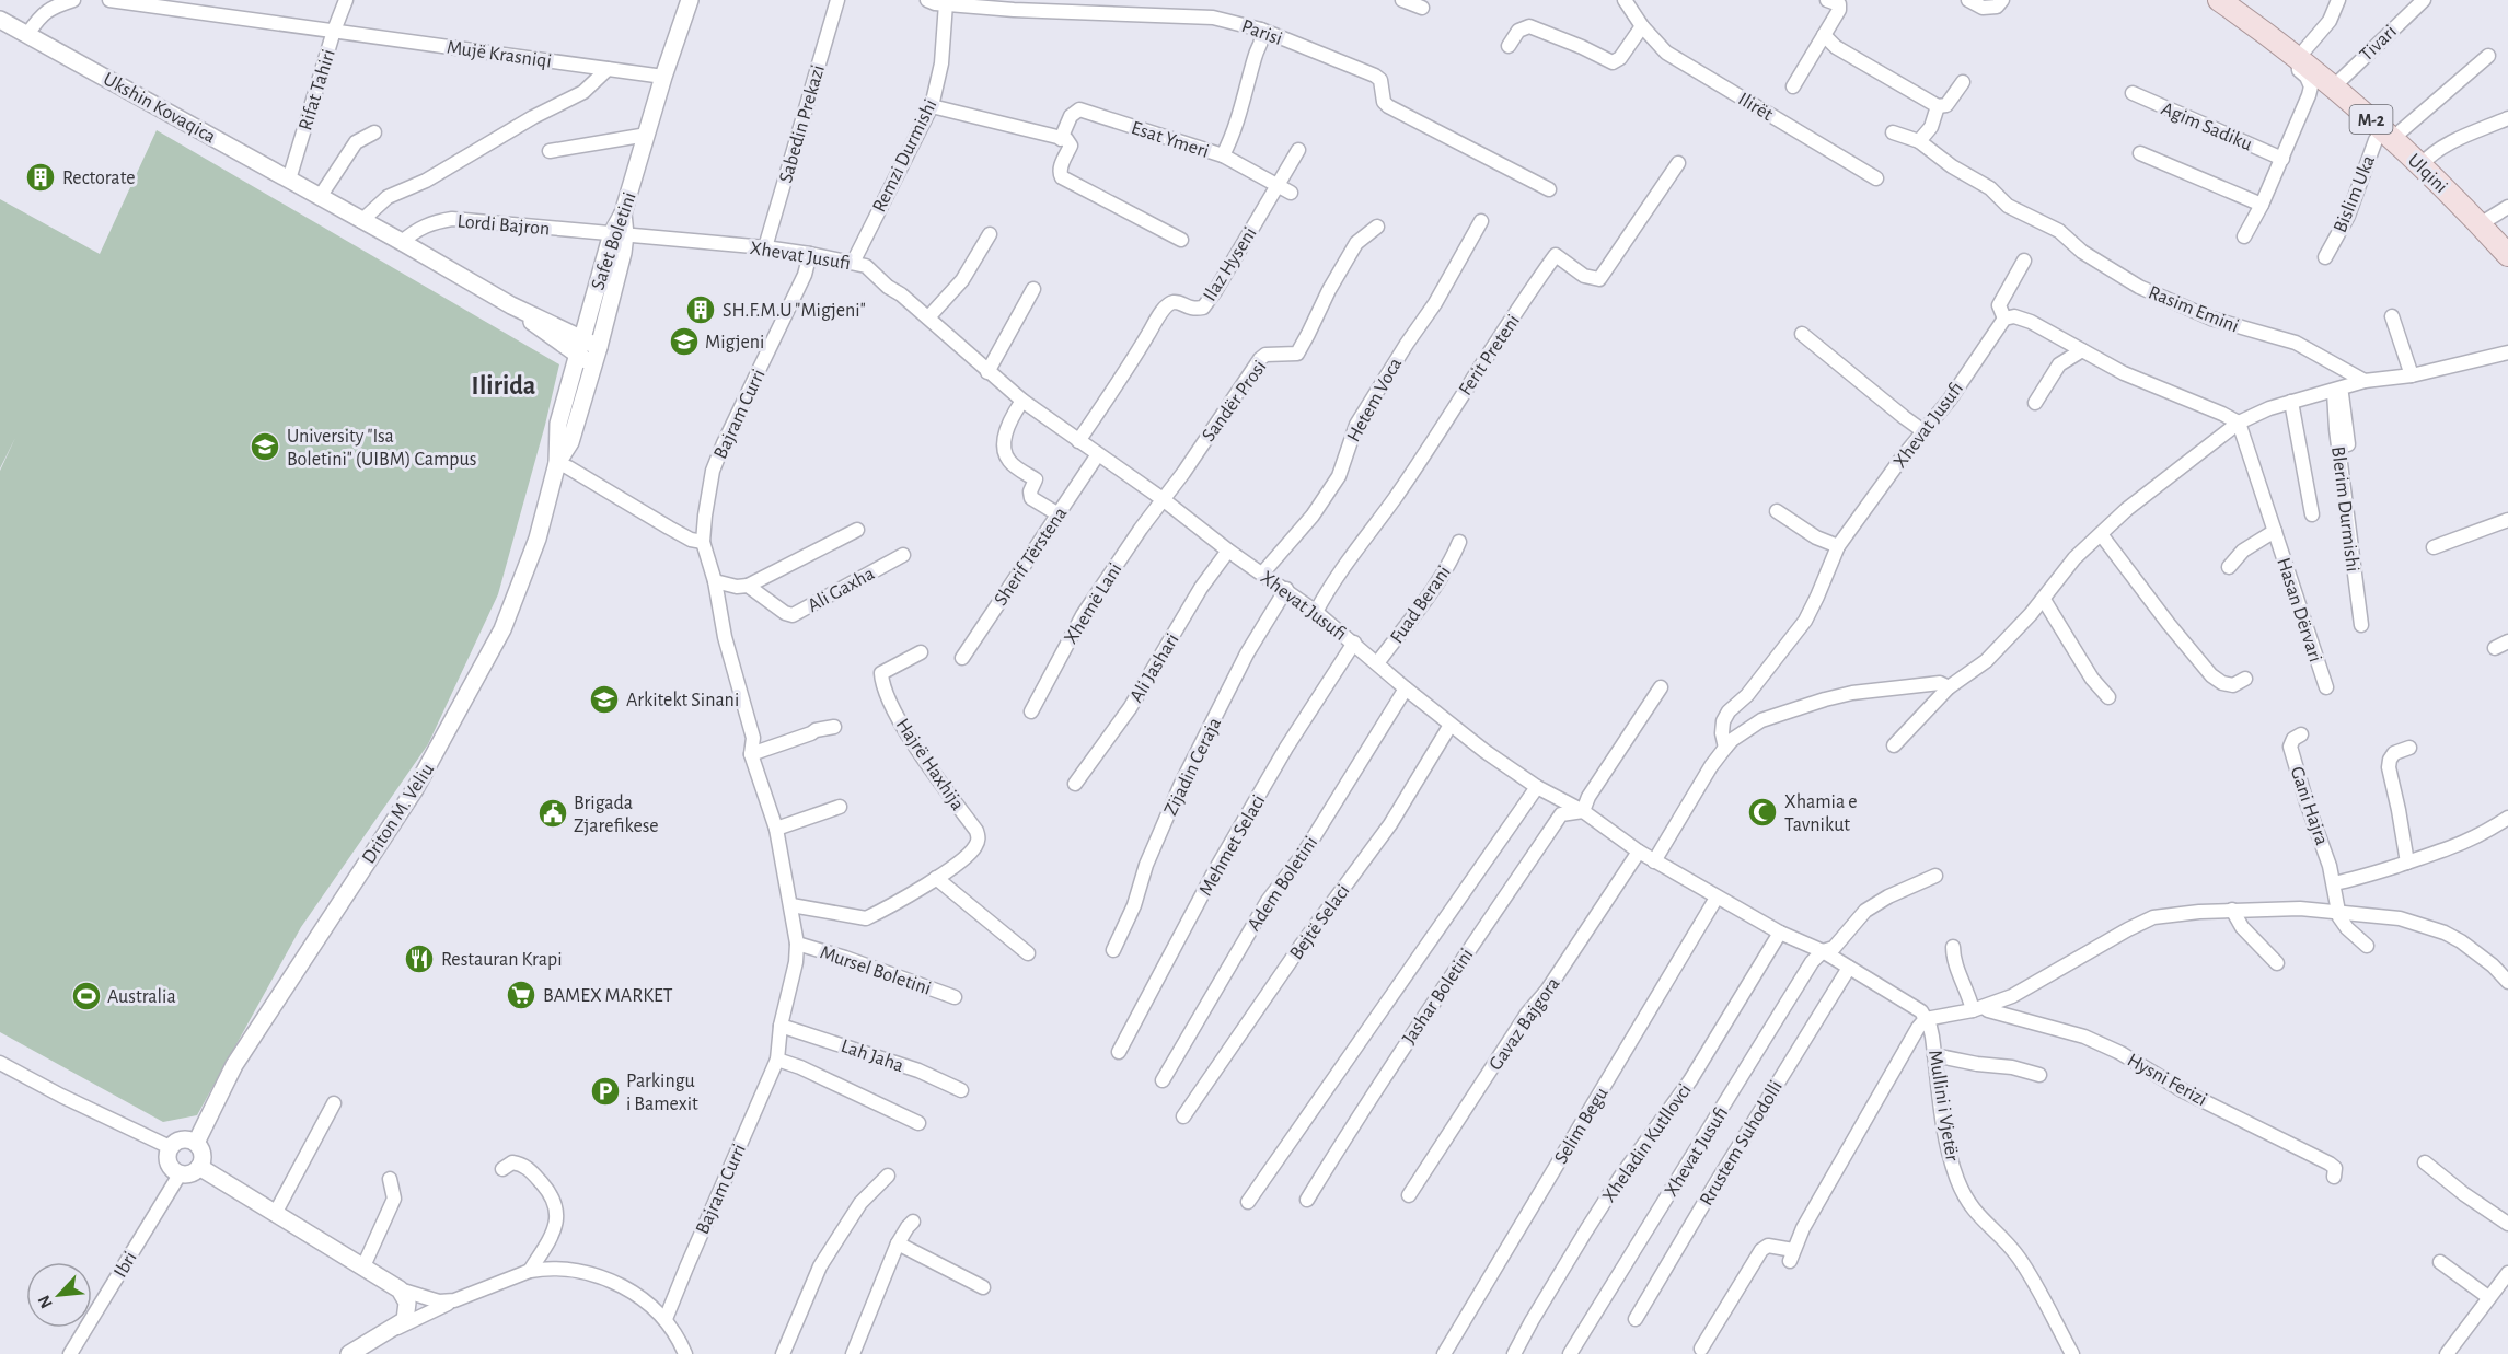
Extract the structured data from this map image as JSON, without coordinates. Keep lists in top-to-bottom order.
{
  "streets": {
    "main road": ["M-2", "Ulqini"],
    "street": [
      "Parisi",
      "Tivari",
      "Mujë Krasniqi",
      "Rifat Tahiri",
      "Ilirët",
      "Ukshin Kovaqica",
      "Sabedin Prekazi",
      "Agim Sadiku",
      "Esat Ymeri",
      "Remzi Durmishi",
      "Bislim Uka",
      "Lordi Bajron",
      "Safet Boletini",
      "Xhevat Jusufi",
      "Ilaz Hyseni",
      "Rasim Emini",
      "Ferit Preteni",
      "Hetem Voca",
      "Sandër Prosi",
      "Bajram Curri",
      "Blerim Durmishi",
      "Sherif Tërstena",
      "Ali Gaxha",
      "Xhemë Lani",
      "Fuad Berani",
      "Hasan Dërvari",
      "Ali Jashari",
      "Hajrë Haxhija",
      "Zijadin Ceraja",
      "Gani Hajra",
      "Driton M. Veliu",
      "Mehmet Selaci",
      "Adem Boletini",
      "Bejtë Selaci",
      "Mursel Boletini",
      "Jashar Boletini",
      "Gavaz Bajgora",
      "Lah Jaha",
      "Hysni Ferizi",
      "Mullini i Vjetër",
      "Selim Begu",
      "Xheladin Kutllovci",
      "Rrustem Suhodolli",
      "Ibri"
    ]
  },
  "crossings": [
    ["Parisi", "Remzi Durmishi"],
    ["Tivari", "Ulqini"],
    ["Mujë Krasniqi", "Rifat Tahiri"],
    ["Mujë Krasniqi", "Safet Boletini"],
    ["Rifat Tahiri", "Ukshin Kovaqica"],
    ["Ukshin Kovaqica", "Lordi Bajron"],
    ["Ukshin Kovaqica", "Safet Boletini"],
    ["Ukshin Kovaqica", "Driton M. Veliu"],
    ["Sabedin Prekazi", "Xhevat Jusufi"],
    ["Esat Ymeri", "Ilaz Hyseni"],
    ["Remzi Durmishi", "Xhevat Jusufi"],
    ["Ulqini", "Bislim Uka"],
    ["Lordi Bajron", "Safet Boletini"],
    ["Lordi Bajron", "Xhevat Jusufi"],
    ["Safet Boletini", "Xhevat Jusufi"],
    ["Safet Boletini", "Driton M. Veliu"],
    ["Xhevat Jusufi", "Ilaz Hyseni"],
    ["Xhevat Jusufi", "Ferit Preteni"],
    ["Xhevat Jusufi", "Hetem Voca"],
    ["Xhevat Jusufi", "Sandër Prosi"],
    ["Xhevat Jusufi", "Bajram Curri"],
    ["Xhevat Jusufi", "Sherif Tërstena"],
    ["Xhevat Jusufi", "Xhemë Lani"],
    ["Xhevat Jusufi", "Fuad Berani"],
    ["Xhevat Jusufi", "Ali Jashari"],
    ["Xhevat Jusufi", "Zijadin Ceraja"],
    ["Xhevat Jusufi", "Mehmet Selaci"],
    ["Xhevat Jusufi", "Adem Boletini"],
    ["Xhevat Jusufi", "Bejtë Selaci"],
    ["Xhevat Jusufi", "Jashar Boletini"],
    ["Xhevat Jusufi", "Gavaz Bajgora"],
    ["Xhevat Jusufi", "Hysni Ferizi"],
    ["Xhevat Jusufi", "Mullini i Vjetër"],
    ["Xhevat Jusufi", "Selim Begu"],
    ["Xhevat Jusufi", "Xheladin Kutllovci"],
    ["Xhevat Jusufi", "Rrustem Suhodolli"],
    ["Sandër Prosi", "Xhemë Lani"],
    ["Bajram Curri", "Ali Gaxha"],
    ["Bajram Curri", "Hajrë Haxhija"],
    ["Bajram Curri", "Mursel Boletini"],
    ["Bajram Curri", "Lah Jaha"],
    ["Gani Hajra", "Hysni Ferizi"],
    ["Driton M. Veliu", "Ibri"],
    ["Hysni Ferizi", "Mullini i Vjetër"]
  ],
  "districts": ["Ilirida"],
  "places": {
    "building": ["Rectorate", "SH.F.M.U \"Migjeni\""],
    "school or university": ["Migjeni", "University \"Isa Boletini\" (UIBM) Campus", "Arkitekt Sinani"],
    "mosque": ["Xhamia e Tavnikut"],
    "public building": ["Brigada Zjarefikese"],
    "restaurant": ["Restauran Krapi"],
    "supermarket": ["BAMEX MARKET"],
    "sports": ["Australia"],
    "parking": ["Parkingu i Bamexit"]
  },
  "north": "bottom left"
}
